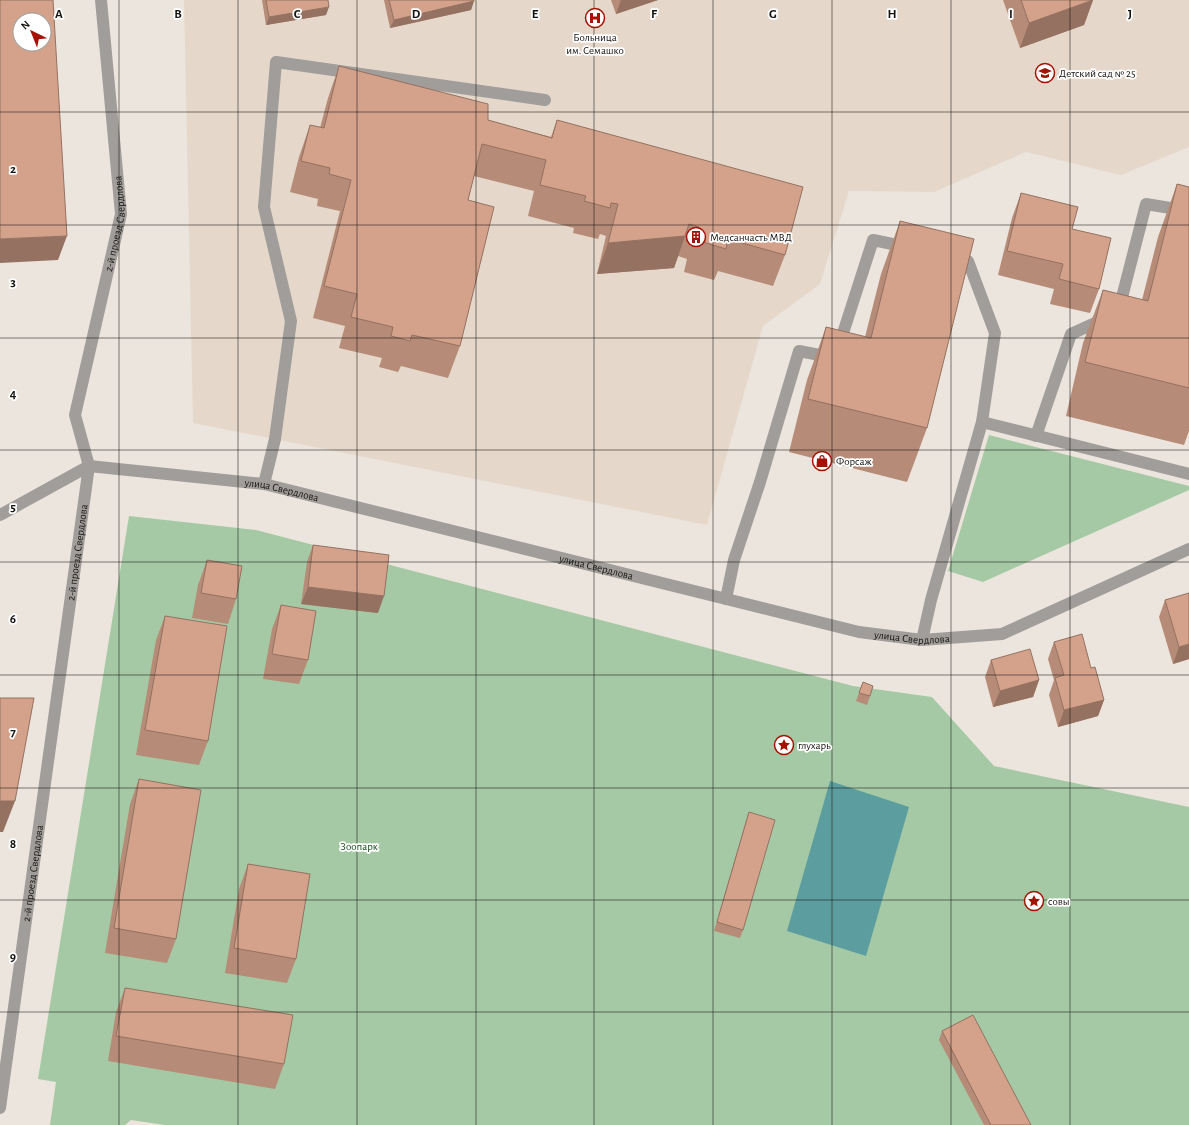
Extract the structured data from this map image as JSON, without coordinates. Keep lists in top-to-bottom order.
{
  "streets": {
    "street": ["2-й проезд Свердлова", "улица Свердлова"]
  },
  "crossings": [
    ["2-й проезд Свердлова", "улица Свердлова"]
  ],
  "parks": ["Зоопарк"],
  "places": {
    "hospital": ["Больница им. Семашко"],
    "school or university": ["Детский сад № 25"],
    "building": ["Медсанчасть МВД"],
    "shop": ["Форсаж"],
    "place": ["глухарь", "совы"]
  },
  "north": "top left",
  "grid": {
    "columns": [
      "A",
      "B",
      "C",
      "D",
      "E",
      "F",
      "G",
      "H",
      "I",
      "J"
    ],
    "rows": [
      "2",
      "3",
      "4",
      "5",
      "6",
      "7",
      "8",
      "9"
    ]
  }
}
